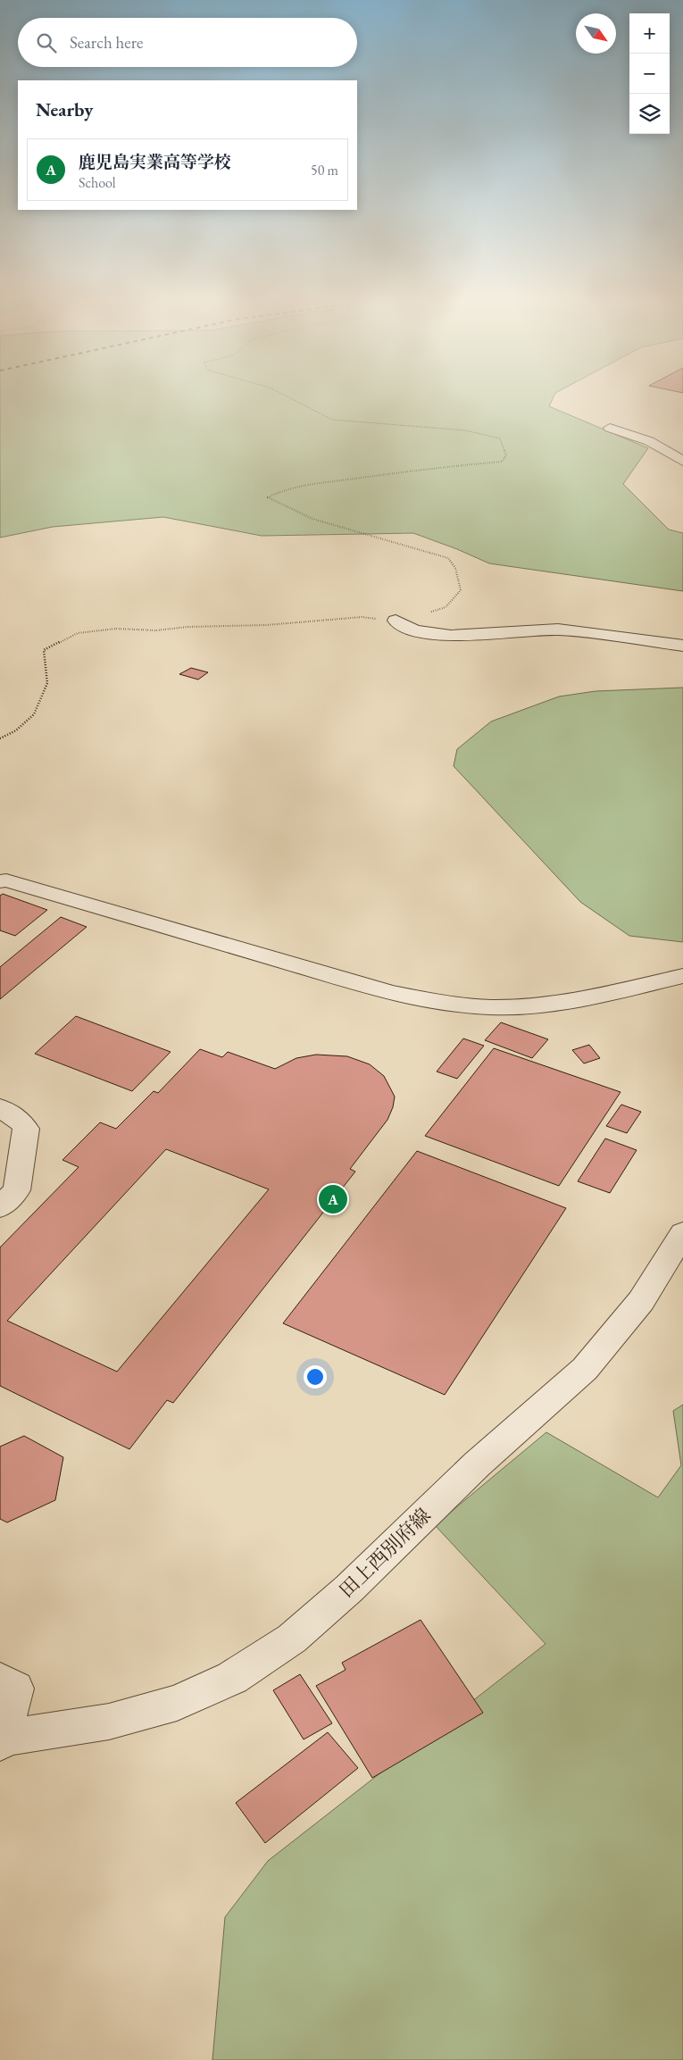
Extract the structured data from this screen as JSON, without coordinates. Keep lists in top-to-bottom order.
{
  "streets": {
    "street": ["田上西別府線"]
  },
  "north": "bottom right",
  "page": {
    "map_buttons": ["+", "−"],
    "search": "Search here",
    "heading": "Nearby",
    "list": [
      {
        "mark": "A",
        "name": "鹿児島実業高等学校",
        "note": "School",
        "value": "50 m"
      }
    ],
    "pins": "A"
  }
}
